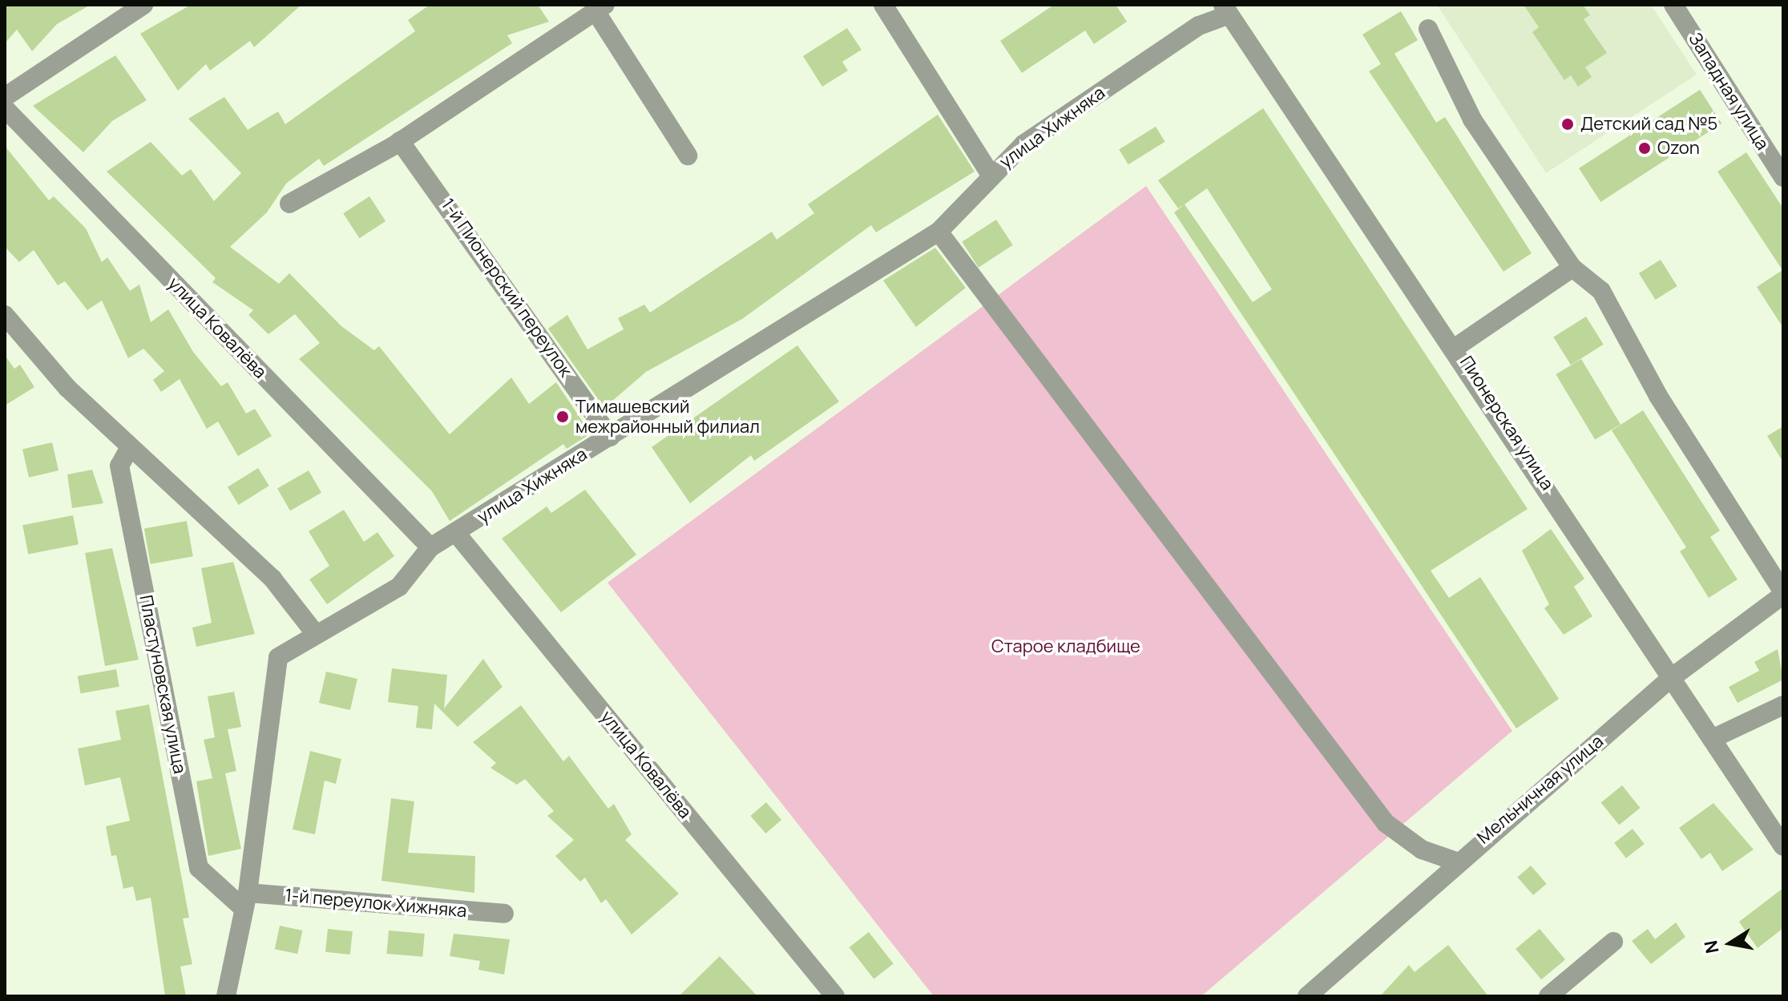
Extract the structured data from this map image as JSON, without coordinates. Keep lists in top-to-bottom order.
{
  "streets": {
    "street": [
      "Западная улица",
      "улица Хижняка",
      "1-й Пионерский переулок",
      "улица Ковалёва",
      "Пионерская улица",
      "Пластуновская улица",
      "Мельничная улица",
      "1-й переулок Хижняка"
    ]
  },
  "crossings": [
    ["улица Хижняка", "1-й Пионерский переулок"],
    ["улица Хижняка", "улица Ковалёва"],
    ["улица Хижняка", "Пионерская улица"],
    ["улица Хижняка", "Пластуновская улица"],
    ["улица Хижняка", "1-й переулок Хижняка"],
    ["Пионерская улица", "Мельничная улица"],
    ["Пластуновская улица", "1-й переулок Хижняка"]
  ],
  "parks": ["Старое кладбище"],
  "places": ["Детский сад №5", "Ozon", "Тимашевский межрайонный филиал"],
  "north": "left"
}
